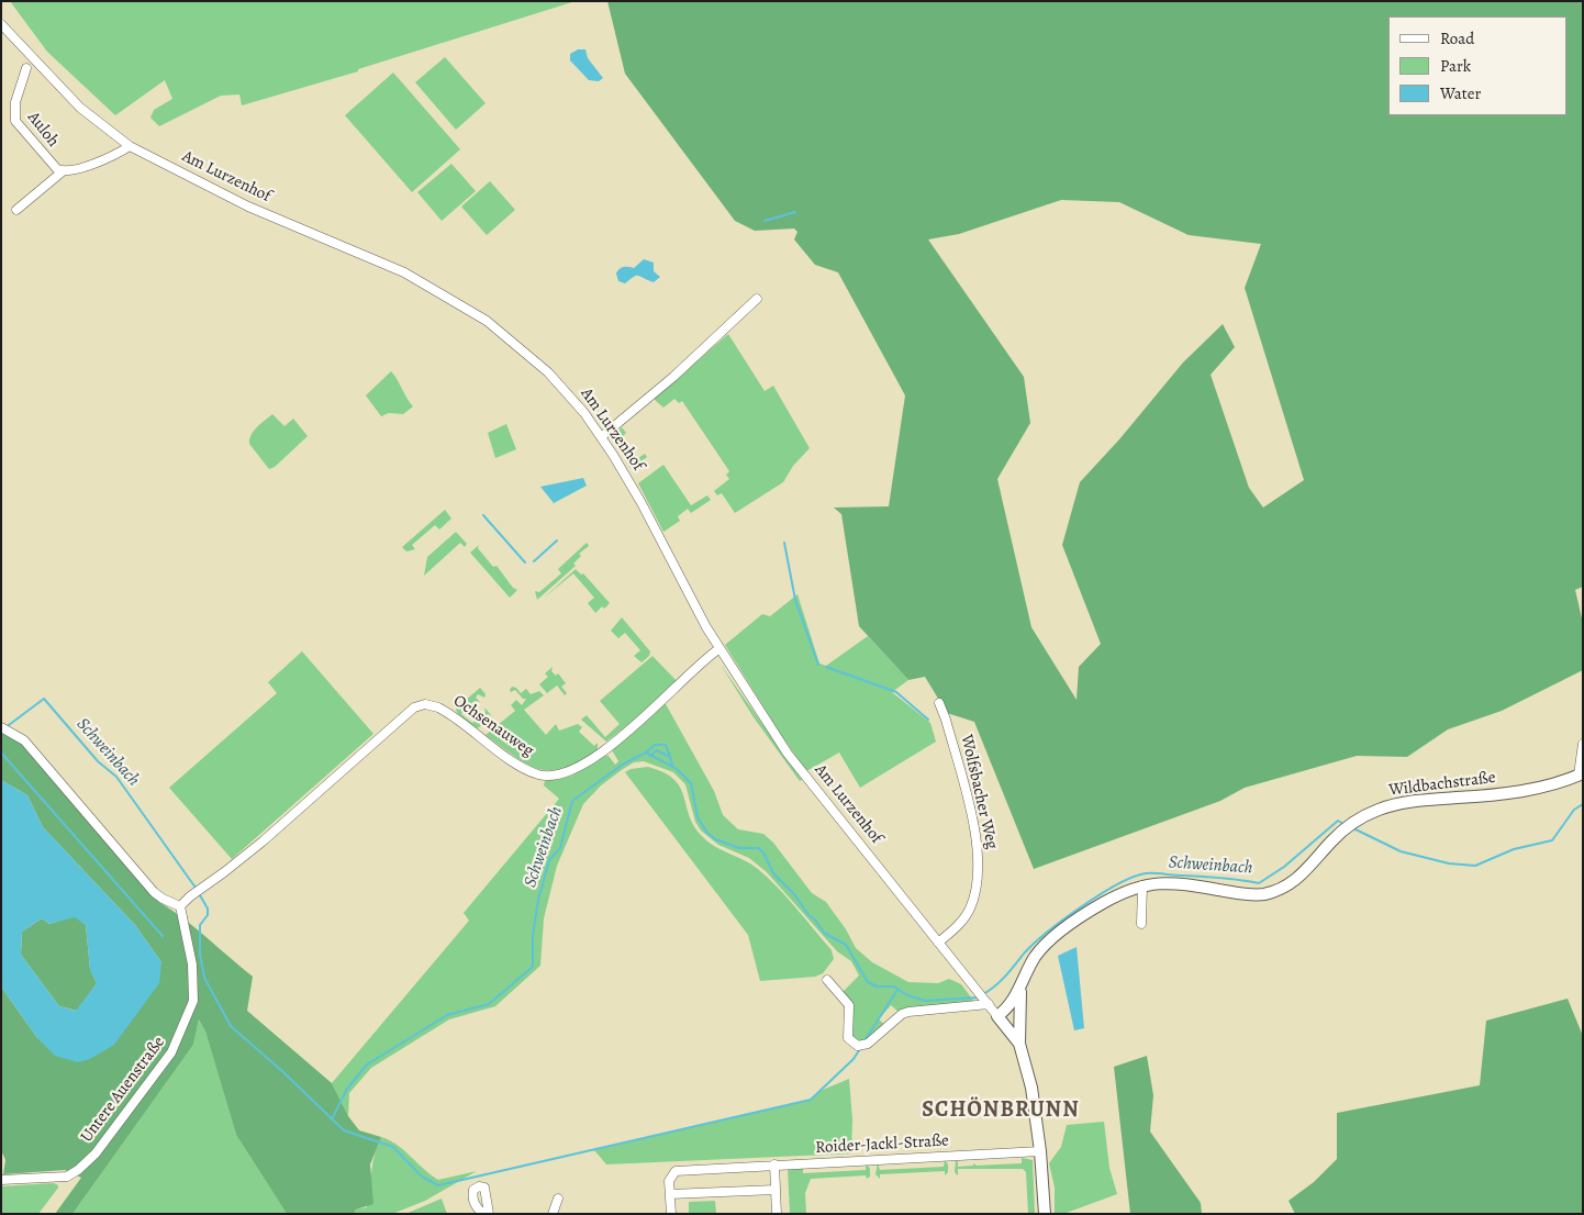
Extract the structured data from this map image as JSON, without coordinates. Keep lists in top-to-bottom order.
{
  "streets": {
    "main road": ["Am Lurzenhof", "Wildbachstraße"],
    "street": [
      "Auloh",
      "Ochsenauweg",
      "Wolfsbacher Weg",
      "Untere Auenstraße",
      "Roider-Jackl-Straße"
    ]
  },
  "crossings": [
    ["Am Lurzenhof", "Ochsenauweg"],
    ["Am Lurzenhof", "Wolfsbacher Weg"],
    ["Ochsenauweg", "Untere Auenstraße"]
  ],
  "districts": ["SCHÖNBRUNN"],
  "water": ["Schweinbach"],
  "legend": ["Road", "Park", "Water"]
}
